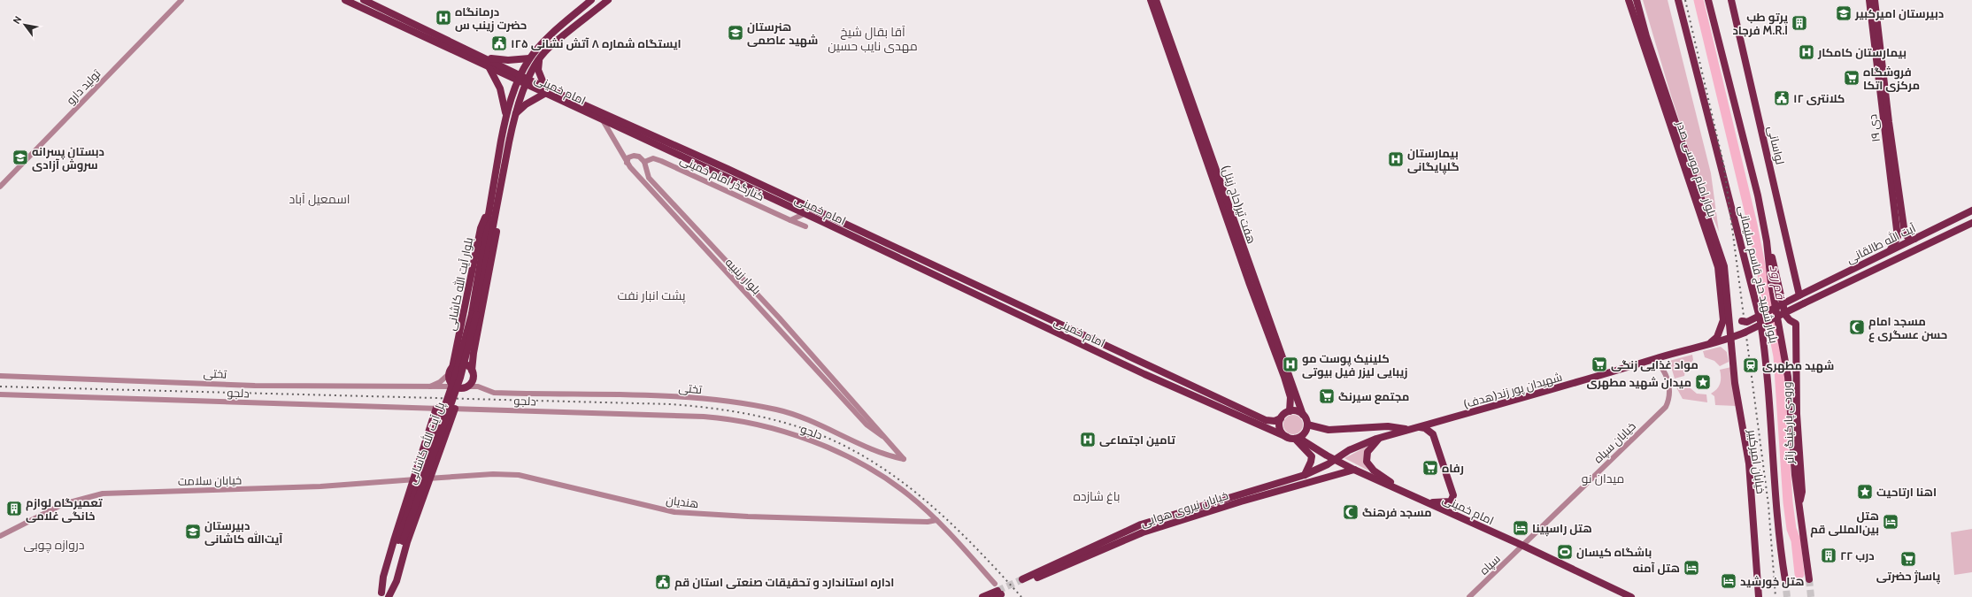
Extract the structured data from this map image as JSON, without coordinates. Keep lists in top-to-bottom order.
{
  "streets": {
    "main road": [
      "امام خمینی",
      "۱۹ دی",
      "لواسانی",
      "بلوار امام موسی صدر",
      "هفت تیر(حاج زینل)",
      "آیت الله طالقانی",
      "بلوار شهید حاج قاسم سلیمانی",
      "بلوار آیت الله کاشانی",
      "شهیدان پور زند(هدف)",
      "ورودی پارکینگ زائر",
      "پل آیت الله کاشانی",
      "خیابان امیرکبیر",
      "خیابان نیروی هوایی"
    ],
    "street": [
      "تولید دارو",
      "کنارگذر امام خمینی",
      "بلوار زینبیه",
      "تختی",
      "دلجو",
      "خیابان سپاه",
      "خیابان سلامت",
      "هندیان",
      "سپاه"
    ]
  },
  "crossings": [
    ["امام خمینی", "هفت تیر(حاج زینل)"],
    ["امام خمینی", "بلوار زینبیه"],
    ["امام خمینی", "بلوار آیت الله کاشانی"],
    ["امام خمینی", "شهیدان پور زند(هدف)"],
    ["امام خمینی", "خیابان سپاه"],
    ["امام خمینی", "خیابان نیروی هوایی"],
    ["امام خمینی", "سپاه"],
    ["۱۹ دی", "آیت الله طالقانی"],
    ["لواسانی", "آیت الله طالقانی"],
    ["بلوار امام موسی صدر", "آیت الله طالقانی"],
    ["بلوار امام موسی صدر", "شهیدان پور زند(هدف)"],
    ["بلوار امام موسی صدر", "خیابان امیرکبیر"],
    ["کنارگذر امام خمینی", "بلوار زینبیه"],
    ["آیت الله طالقانی", "شهیدان پور زند(هدف)"],
    ["آیت الله طالقانی", "خیابان امیرکبیر"],
    ["بلوار شهید حاج قاسم سلیمانی", "ورودی پارکینگ زائر"],
    ["بلوار زینبیه", "تختی"],
    ["بلوار آیت الله کاشانی", "تختی"],
    ["بلوار آیت الله کاشانی", "پل آیت الله کاشانی"],
    ["شهیدان پور زند(هدف)", "خیابان سپاه"],
    ["شهیدان پور زند(هدف)", "خیابان امیرکبیر"],
    ["شهیدان پور زند(هدف)", "خیابان نیروی هوایی"],
    ["دلجو", "هندیان"],
    ["خیابان سپاه", "سپاه"],
    ["خیابان سلامت", "هندیان"]
  ],
  "districts": [
    "آقا بقال شیخ مهدی نایب حسین",
    "اسمعیل آباد",
    "پشت انبار نفت",
    "میدان نو",
    "باغ شازده",
    "دروازه چوبی"
  ],
  "water": ["قم رود"],
  "places": {
    "school or university": [
      "دبیرستان امیرکبیر",
      "هنرستان شهید عاصمی",
      "دبستان پسرانه سروش آزادی",
      "دبیرستان آیت‌الله کاشانی"
    ],
    "hospital": [
      "درمانگاه حضرت زینب س",
      "بیمارستان کامکار",
      "بیمارستان گلپایگانی",
      "کلینیک پوست مو زیبایی لیزر فیل بیوتی",
      "تامین اجتماعی"
    ],
    "building": ["پرتو طب فرجاد M.R.I", "تعمیرگاه لوازم خانگی غلامی", "درب ۲۲"],
    "public building": ["ایستگاه شماره ۸ آتش نشانی ۱۲۵", "کلانتری ۱۲", "اداره استاندارد و تحقیقات صنعتی استان قم"],
    "supermarket": [
      "فروشگاه مرکزی اتکا",
      "مواد غذایی زنگی",
      "مجتمع سیرنگ",
      "رفاه",
      "پاساژ حضرتی"
    ],
    "mosque": ["مسجد امام حسن عسگری ع", "مسجد فرهنگ"],
    "station": ["شهید مطهری"],
    "place": ["میدان شهید مطهری", "اهنا ارتاحیت"],
    "hotel": [
      "هتل بین‌المللی قم",
      "هتل راسپینا",
      "هتل آمنه",
      "هتل خورشید"
    ],
    "sports": ["باشگاه کیسان"]
  },
  "north": "top left"
}
